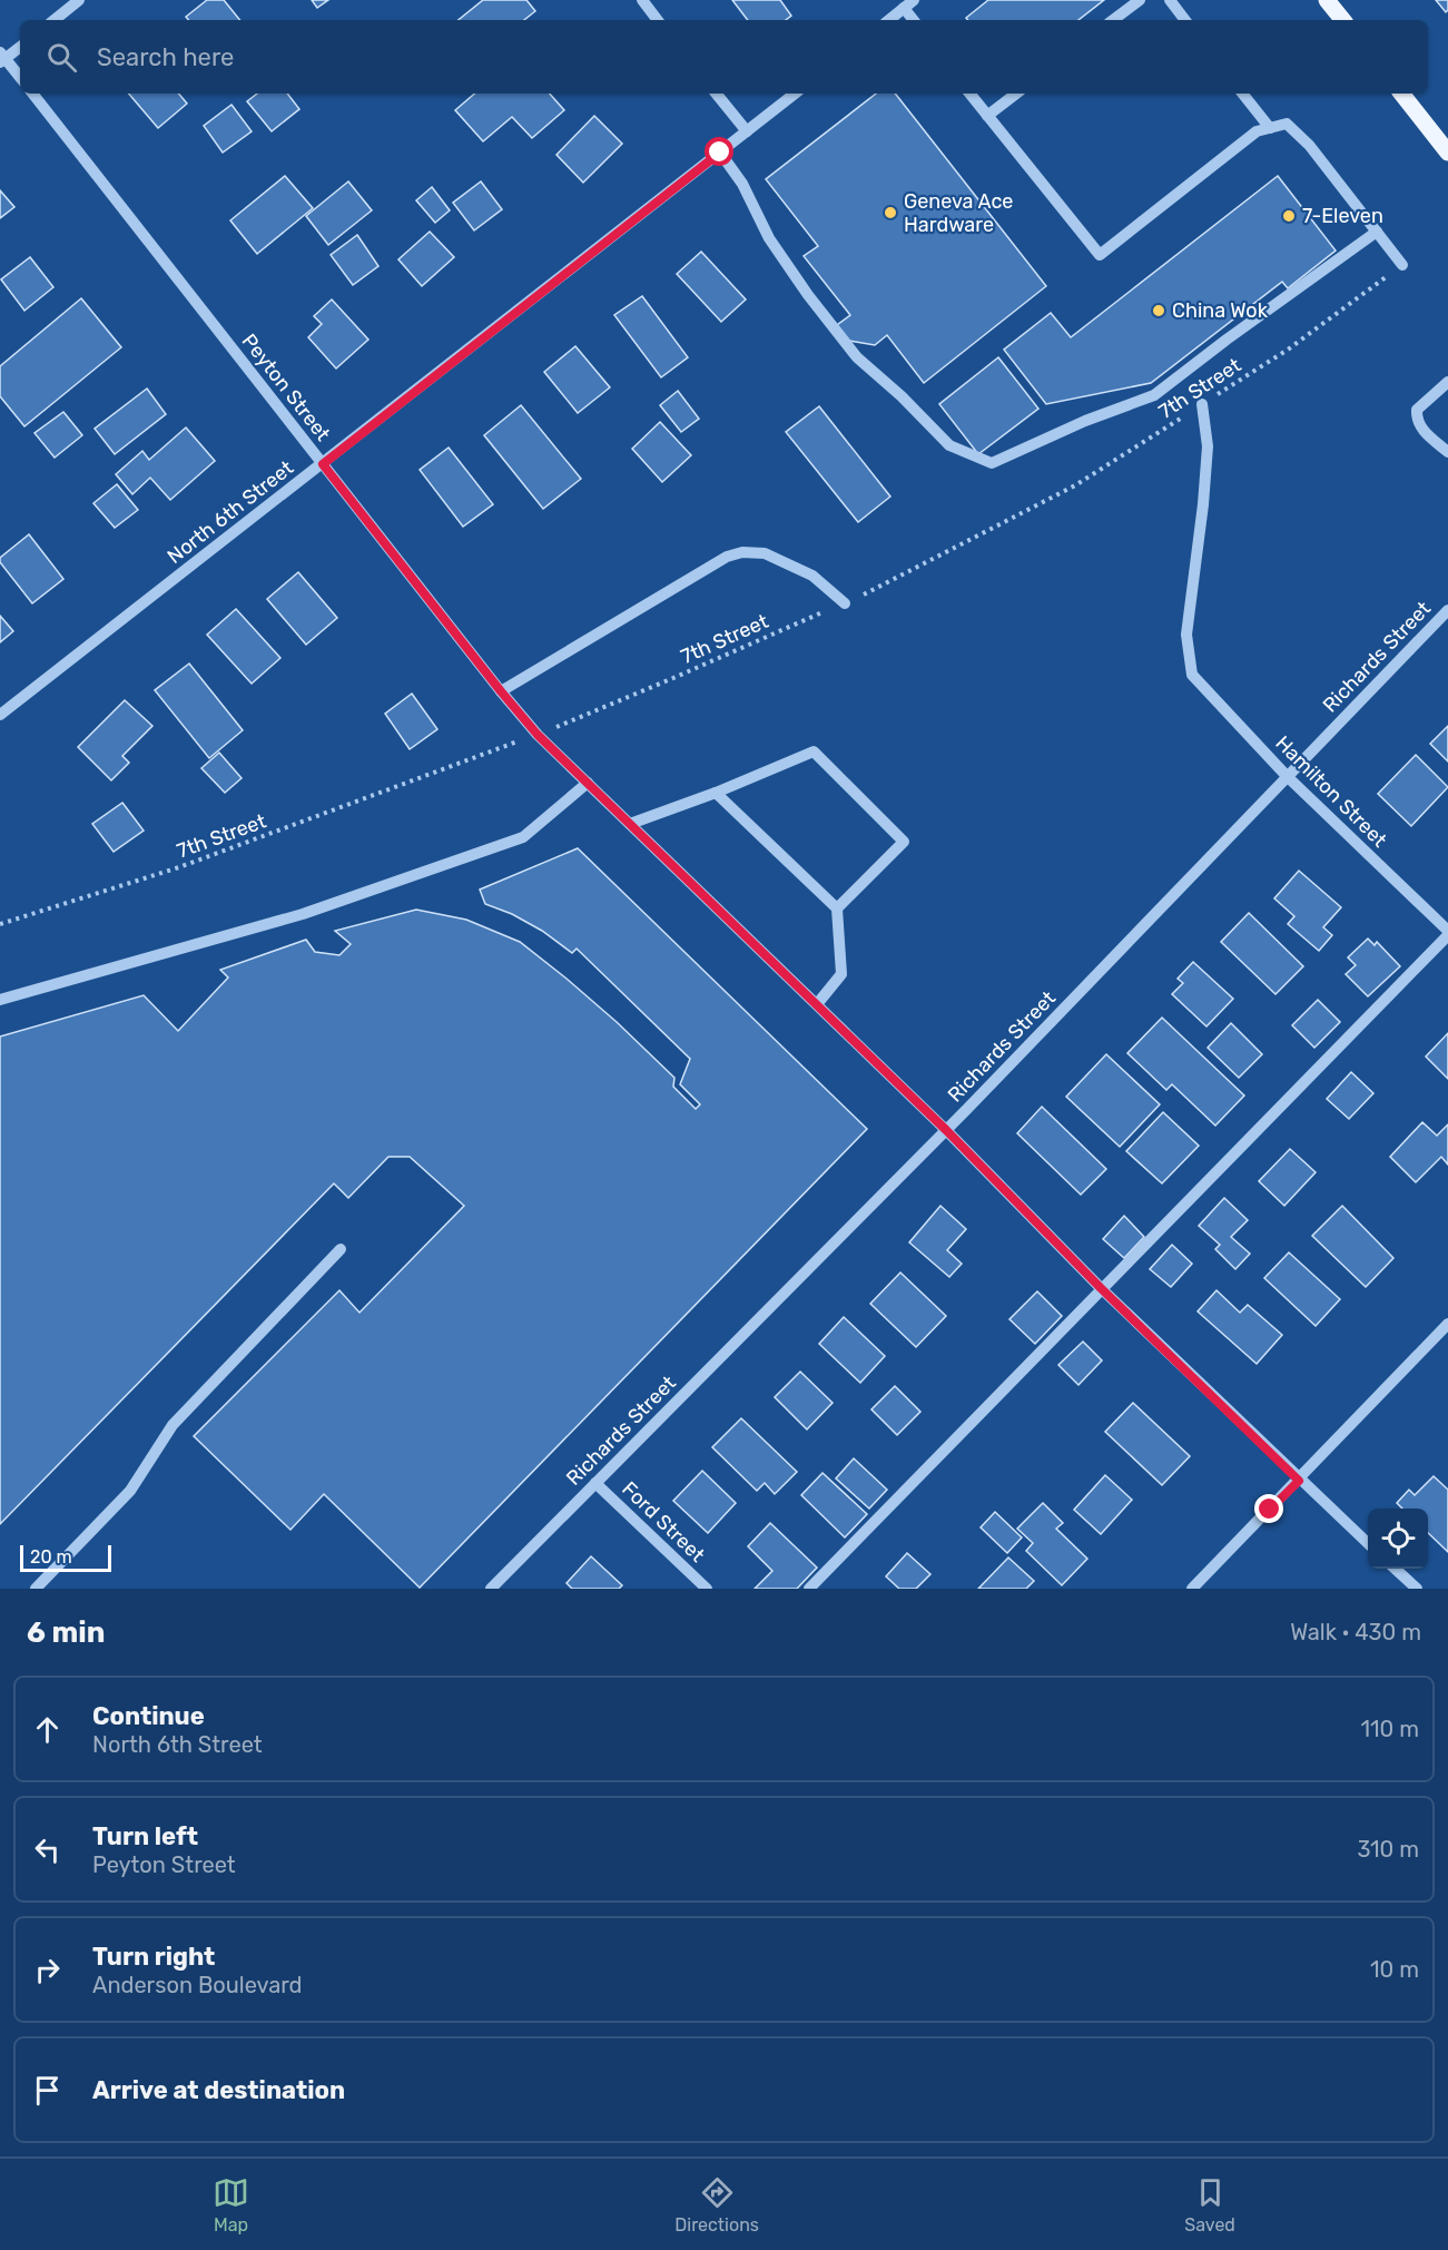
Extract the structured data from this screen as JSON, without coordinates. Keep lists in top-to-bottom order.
{
  "streets": {
    "street": [
      "Peyton Street",
      "North 6th Street",
      "Richards Street",
      "Hamilton Street",
      "Ford Street"
    ],
    "path": ["7th Street"]
  },
  "crossings": [
    ["Peyton Street", "7th Street"],
    ["Peyton Street", "North 6th Street"],
    ["Peyton Street", "Richards Street"],
    ["7th Street", "Hamilton Street"],
    ["Richards Street", "Hamilton Street"],
    ["Richards Street", "Ford Street"]
  ],
  "places": ["Geneva Ace Hardware", "7-Eleven", "China Wok"],
  "scale_bar": "20 m",
  "page": {
    "search": "Search here",
    "scale": "20 m",
    "heading": ["6 min", "Walk · 430 m"],
    "list": [
      ["Continue", "North 6th Street", "110 m"],
      ["Turn left", "Peyton Street", "310 m"],
      ["Turn right", "Anderson Boulevard", "10 m"],
      "Arrive at destination"
    ],
    "nav": ["Map", "Directions", "Saved"]
  }
}
